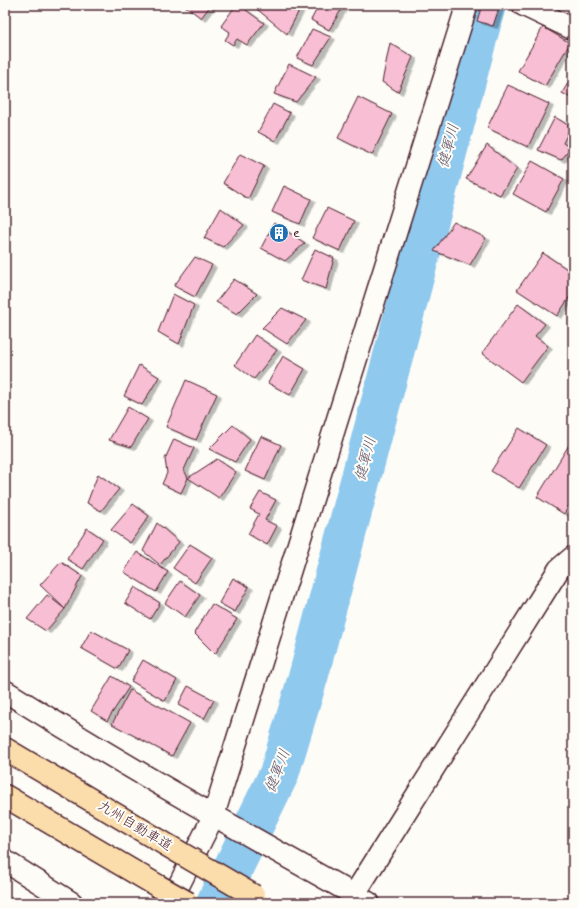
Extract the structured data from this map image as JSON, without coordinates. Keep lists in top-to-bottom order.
{
  "streets": {
    "highway": ["九州自動車道"]
  },
  "water": ["健軍川"],
  "places": {
    "building": ["e"]
  }
}
